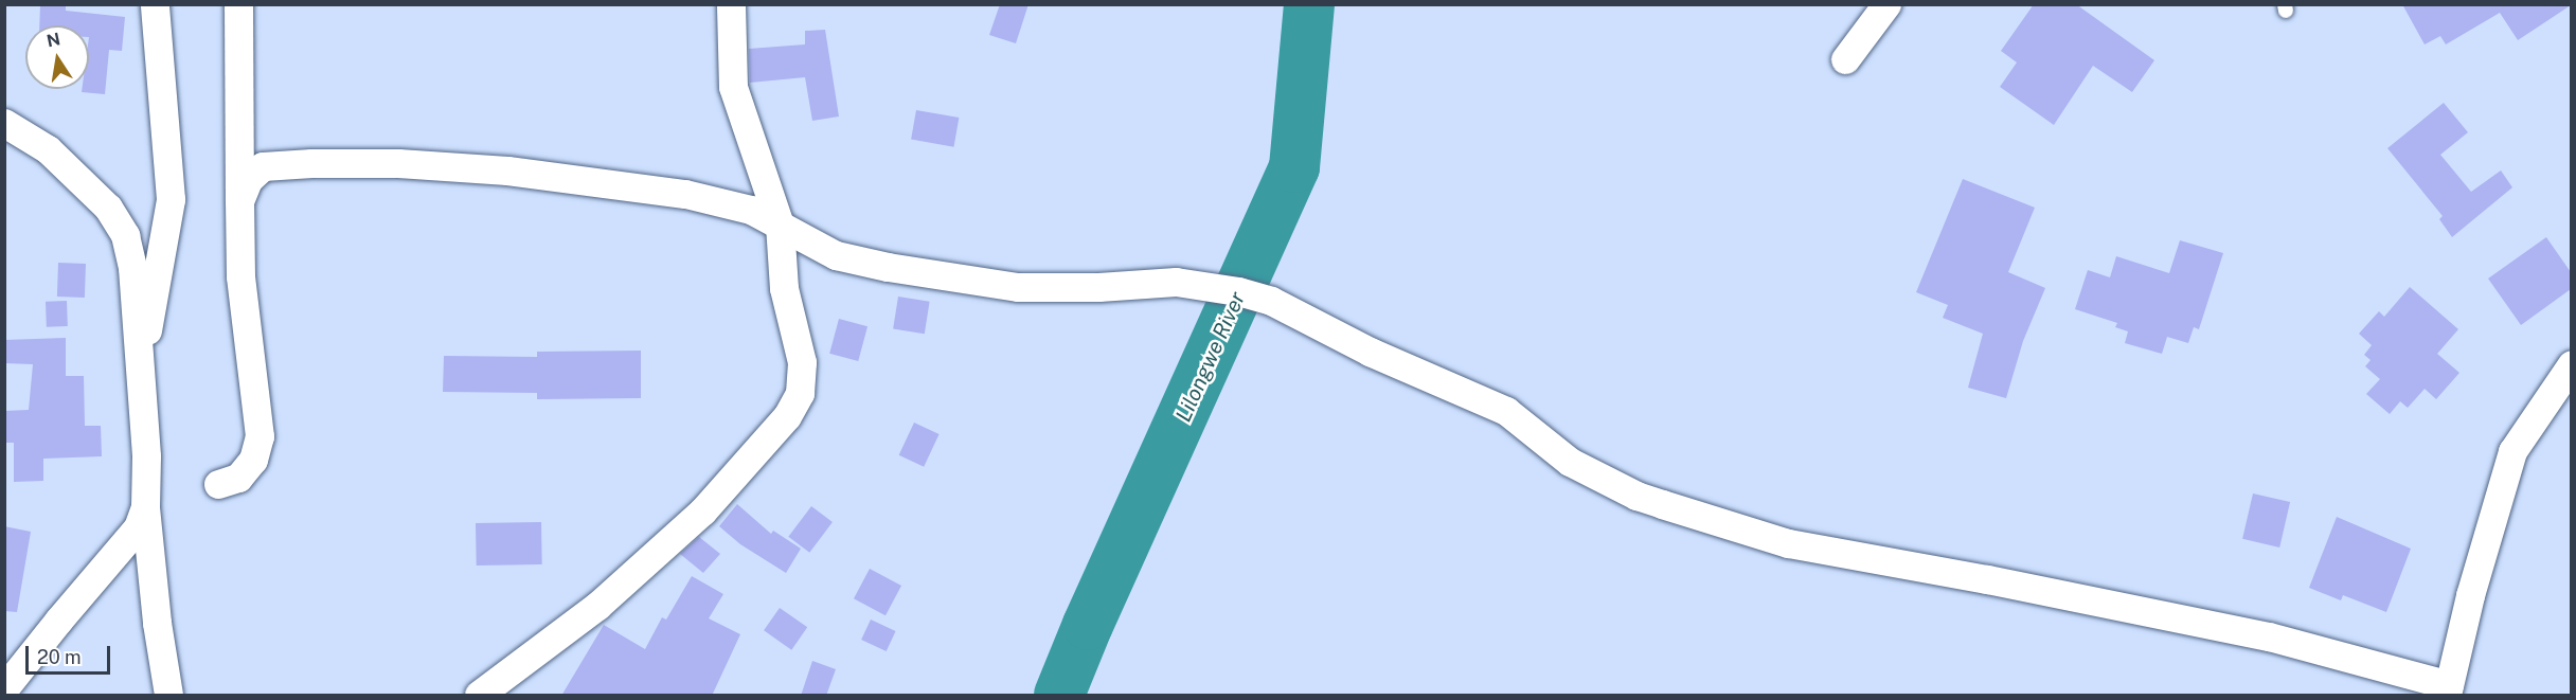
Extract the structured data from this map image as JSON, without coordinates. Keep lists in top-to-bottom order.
{
  "water": ["Lilongwe River"],
  "scale_bar": "20 m",
  "north": "top"
}
